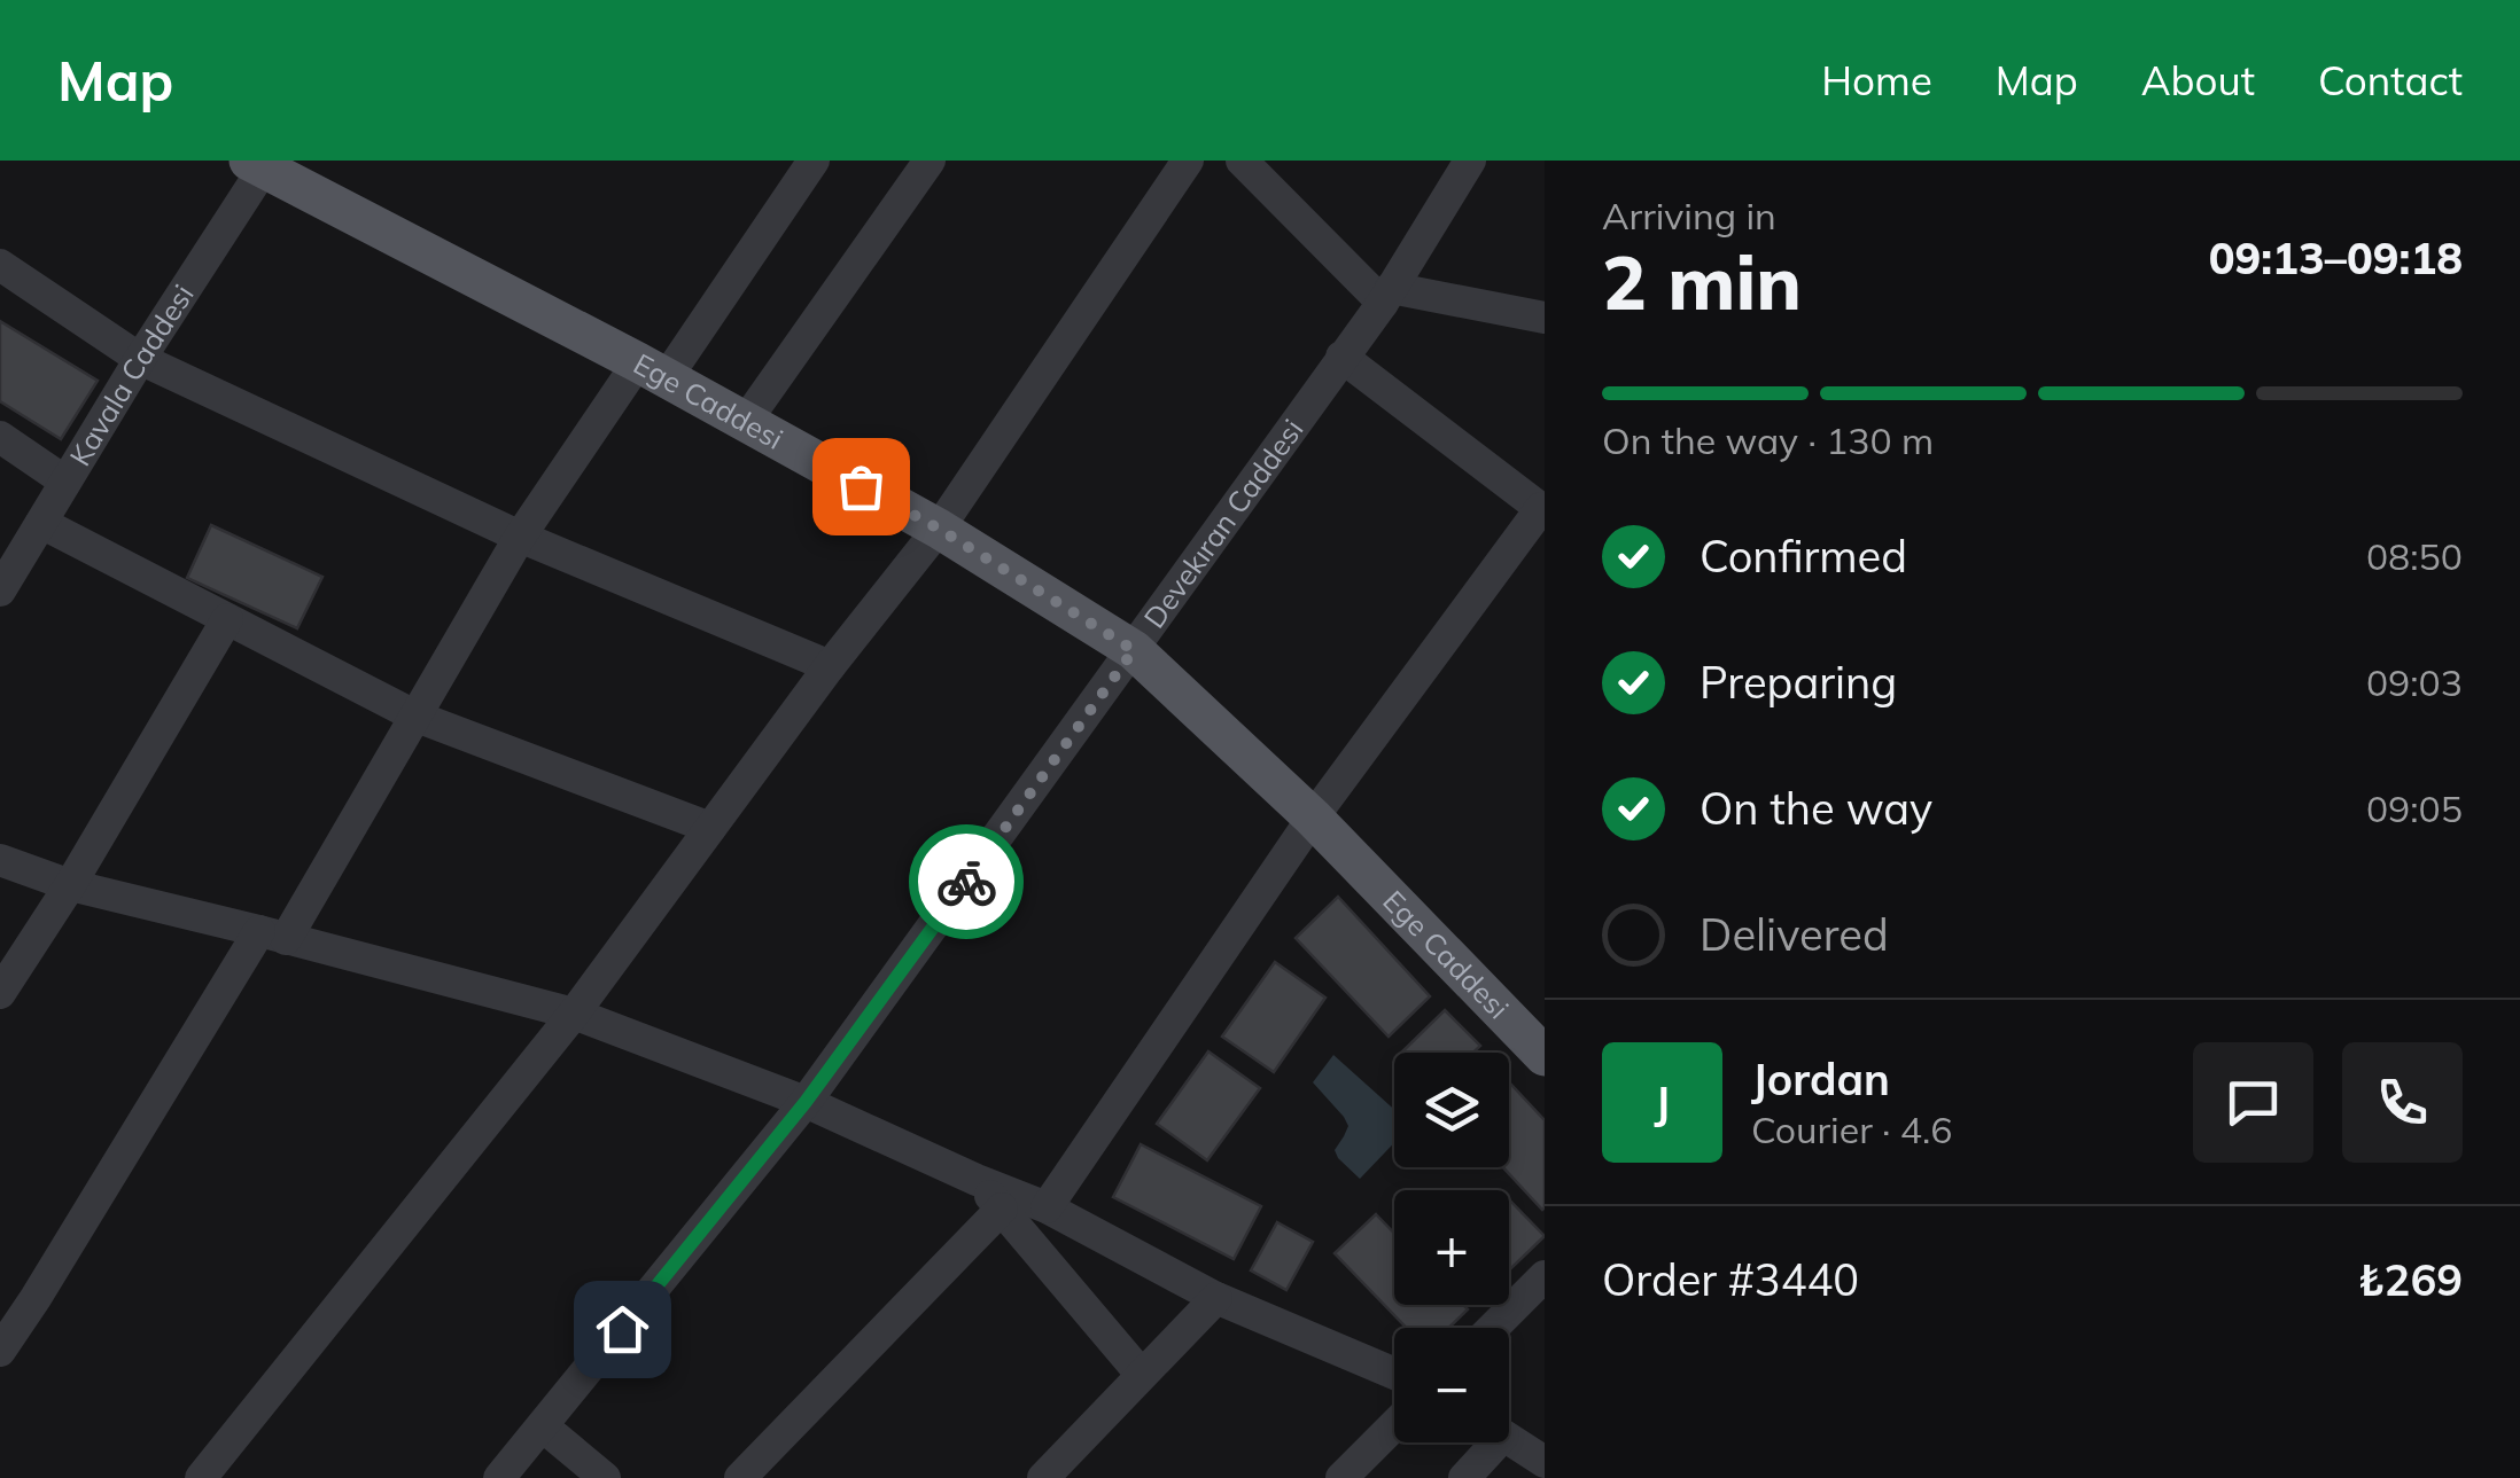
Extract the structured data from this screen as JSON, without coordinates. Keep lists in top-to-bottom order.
{
  "streets": {
    "main road": ["Ege Caddesi"],
    "street": ["Kavala Caddesi", "Devekıran Caddesi"]
  },
  "crossings": [
    ["Kavala Caddesi", "Ege Caddesi"],
    ["Ege Caddesi", "Devekıran Caddesi"]
  ],
  "page": {
    "header": "Map",
    "nav": [
      "Home",
      "Map",
      "About",
      "Contact"
    ],
    "heading": ["2 min", "Arriving in", "09:13–09:18"],
    "panel": [
      "Jordan",
      "Courier · 4.6",
      "Order #3440",
      "₺269"
    ],
    "bar": "On the way · 130 m",
    "list": [
      ["Confirmed", "08:50"],
      ["Preparing", "09:03"],
      ["On the way", "09:05"],
      "Delivered"
    ],
    "round": "J",
    "map_buttons": ["+", "−"]
  }
}
